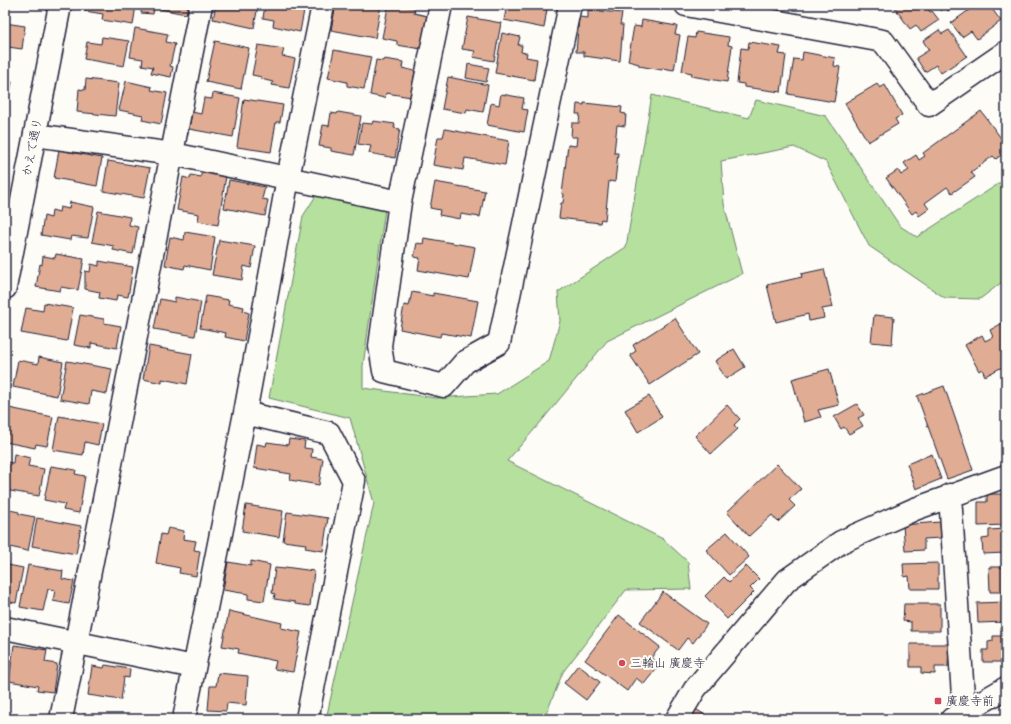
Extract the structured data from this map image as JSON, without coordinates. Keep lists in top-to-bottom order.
{
  "streets": {
    "street": ["かえで通り"]
  },
  "places": {
    "other": ["三輪山 廣慶寺"],
    "transit": ["廣慶寺前"]
  }
}
